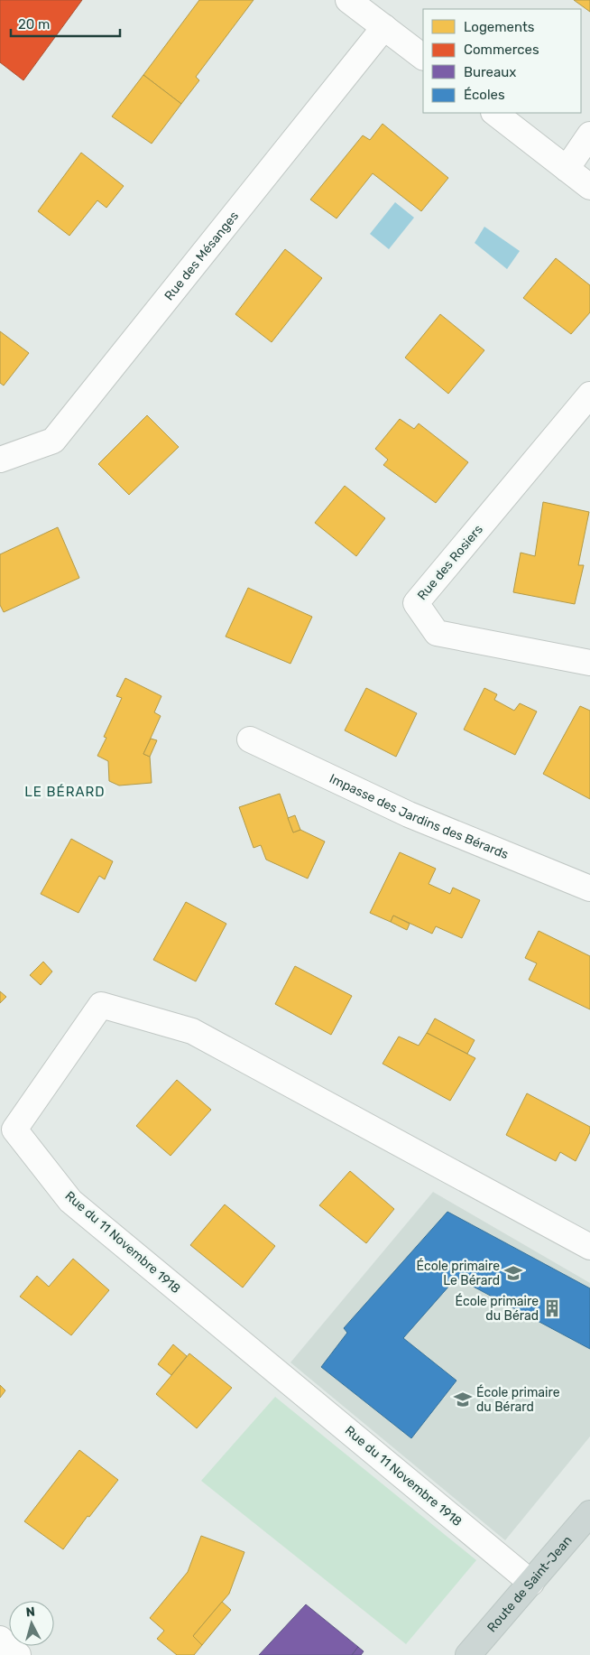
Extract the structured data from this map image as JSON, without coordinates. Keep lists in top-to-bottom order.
{
  "streets": {
    "main road": ["Route de Saint-Jean"],
    "street": [
      "Rue des Mésanges",
      "Rue des Rosiers",
      "Impasse des Jardins des Bérards",
      "Rue du 11 Novembre 1918"
    ]
  },
  "crossings": [
    ["Rue du 11 Novembre 1918", "Route de Saint-Jean"]
  ],
  "districts": ["LE BÉRARD"],
  "places": {
    "school or university": ["École primaire Le Bérard", "École primaire du Bérard"],
    "building": ["École primaire du Bérad"]
  },
  "legend": [
    "Logements",
    "Commerces",
    "Bureaux",
    "Écoles"
  ],
  "scale_bar": "20 m",
  "north": "top"
}
